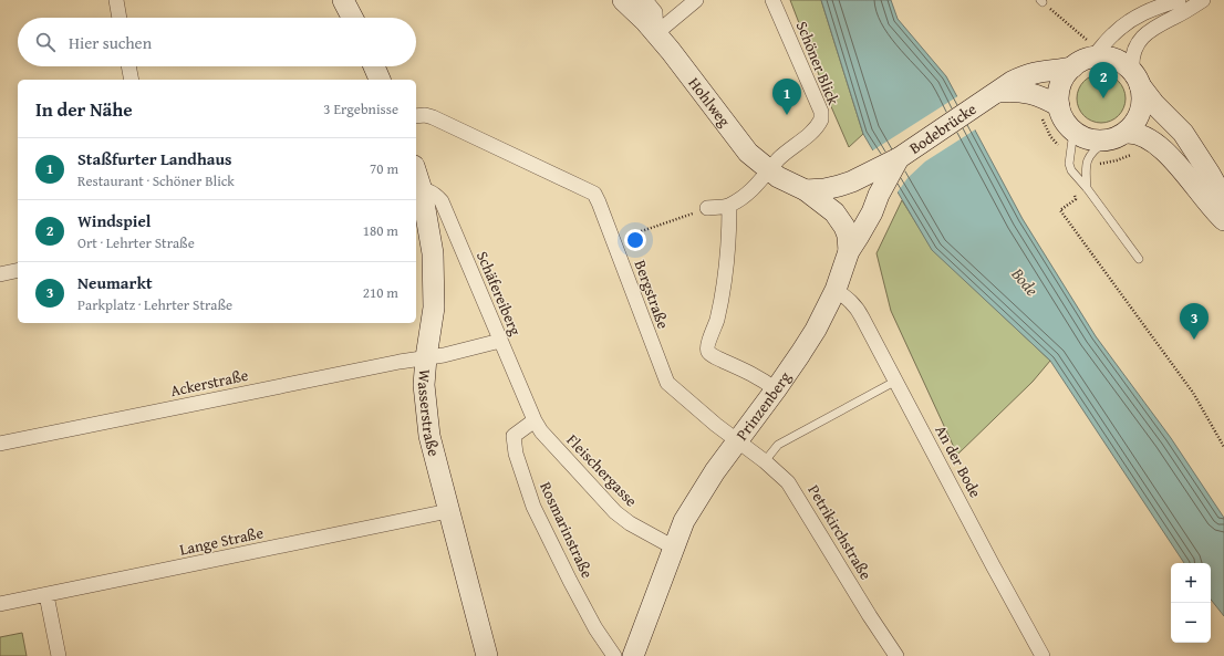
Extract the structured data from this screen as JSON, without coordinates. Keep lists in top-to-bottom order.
{
  "streets": {
    "main road": [
      "Hohlweg",
      "Bodebrücke",
      "Prinzenberg",
      "Wasserstraße"
    ],
    "street": [
      "Schöner Blick",
      "Schäfereiberg",
      "Bergstraße",
      "Ackerstraße",
      "An der Bode",
      "Fleischergasse",
      "Rosmarinstraße",
      "Petrikirchstraße",
      "Lange Straße"
    ]
  },
  "crossings": [
    ["Schöner Blick", "Hohlweg"],
    ["Hohlweg", "Bodebrücke"],
    ["Hohlweg", "Prinzenberg"],
    ["Bodebrücke", "Prinzenberg"],
    ["Schäfereiberg", "Ackerstraße"],
    ["Schäfereiberg", "Wasserstraße"],
    ["Schäfereiberg", "Fleischergasse"],
    ["Schäfereiberg", "Rosmarinstraße"],
    ["Bergstraße", "Prinzenberg"],
    ["Bergstraße", "Petrikirchstraße"],
    ["Ackerstraße", "Wasserstraße"],
    ["Prinzenberg", "An der Bode"],
    ["Prinzenberg", "Fleischergasse"],
    ["Prinzenberg", "Petrikirchstraße"],
    ["Wasserstraße", "Lange Straße"],
    ["Fleischergasse", "Rosmarinstraße"]
  ],
  "water": ["Bode"],
  "page": {
    "search": "Hier suchen",
    "pins": ["2", "1", "3"],
    "heading": ["In der Nähe", "3 Ergebnisse"],
    "list": [
      {
        "mark": "1",
        "name": "Staßfurter Landhaus",
        "note": "Restaurant · Schöner Blick",
        "value": "70 m"
      },
      {
        "mark": "2",
        "name": "Windspiel",
        "note": "Ort · Lehrter Straße",
        "value": "180 m"
      },
      {
        "mark": "3",
        "name": "Neumarkt",
        "note": "Parkplatz · Lehrter Straße",
        "value": "210 m"
      }
    ],
    "map_buttons": ["+", "−"]
  }
}
